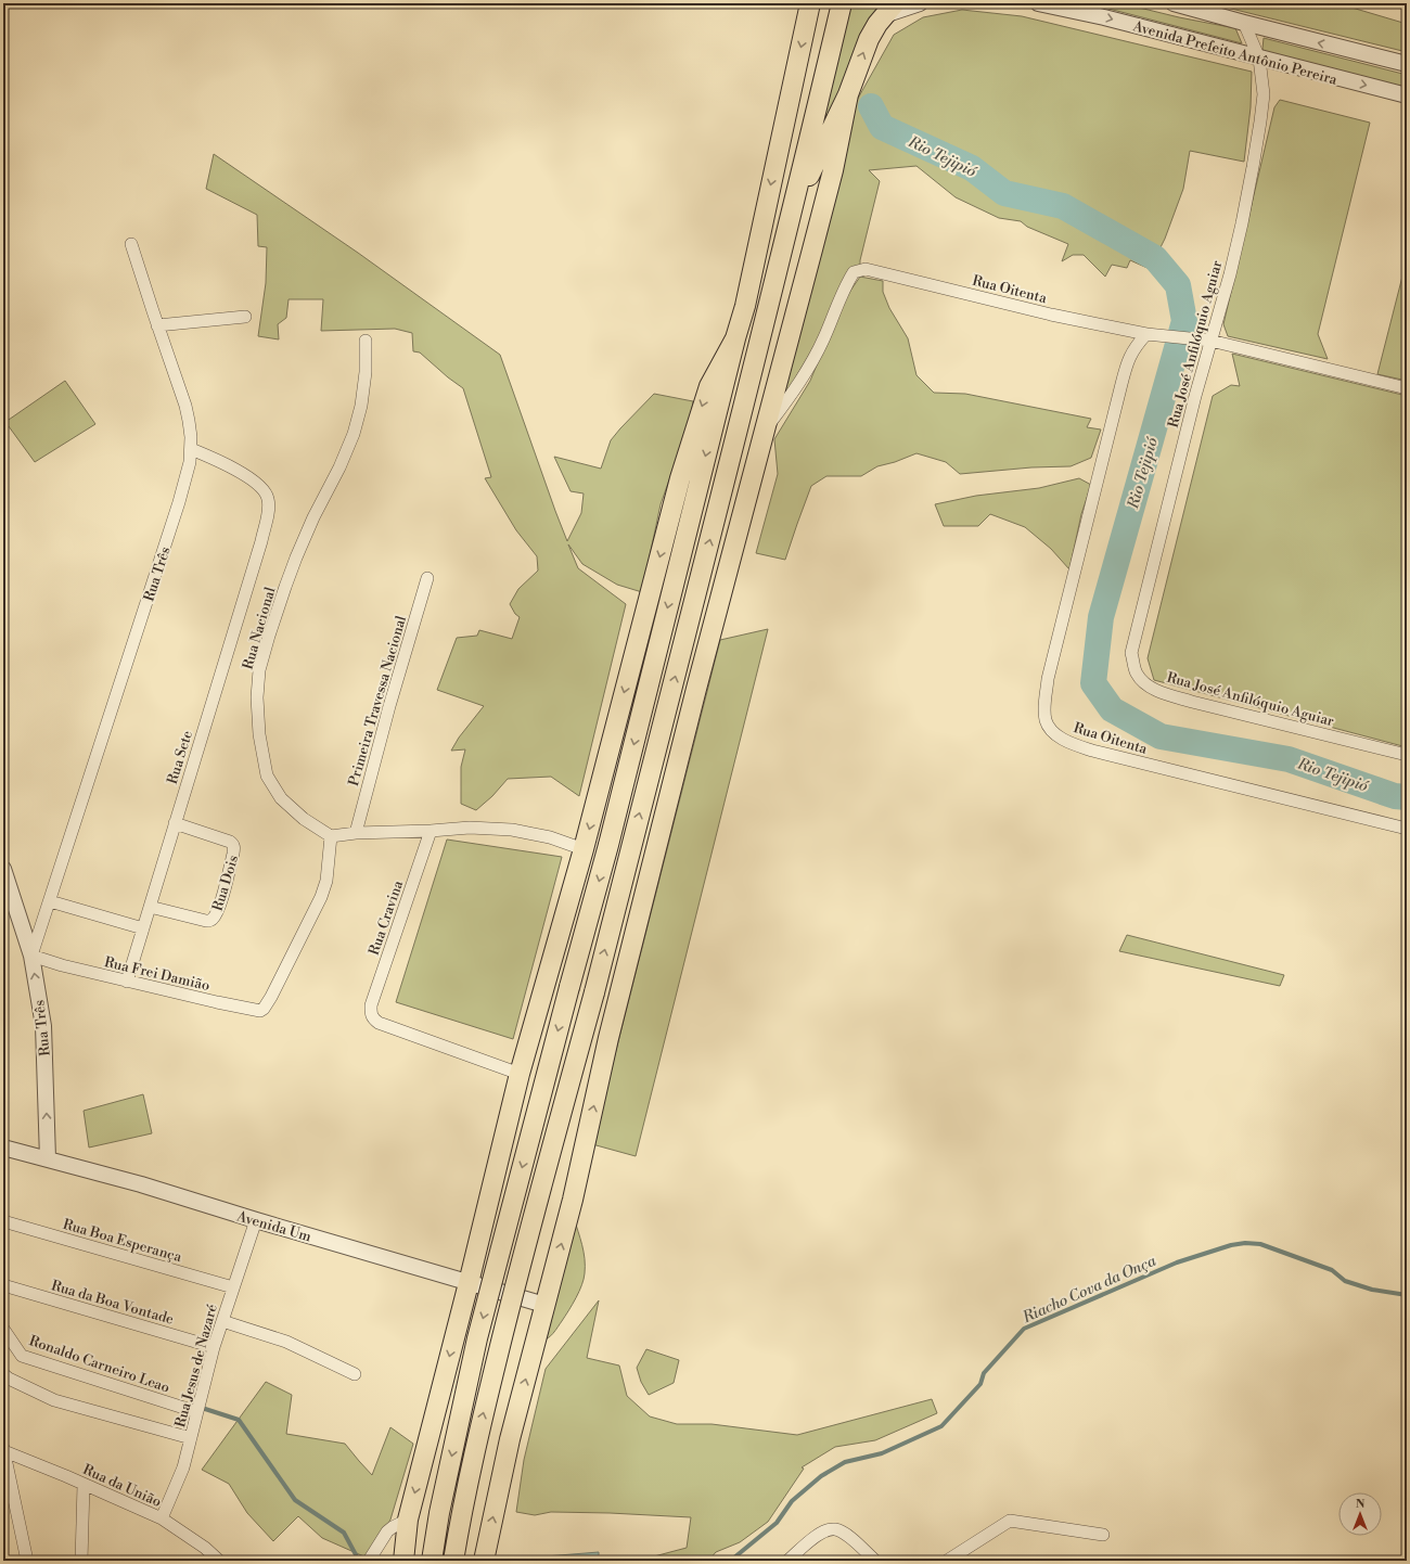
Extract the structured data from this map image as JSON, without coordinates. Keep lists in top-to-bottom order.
{
  "streets": {
    "street": [
      "Avenida Prefeito Antônio Pereira",
      "Rua Oitenta",
      "Rua José Anfilóquio Aguiar",
      "Rua Três",
      "Rua Nacional",
      "Primeira Travessa Nacional",
      "Rua Sete",
      "Rua Dois",
      "Rua Cravina",
      "Rua Frei Damião",
      "Avenida Um",
      "Rua Boa Esperança",
      "Rua da Boa Vontade",
      "Ronaldo Carneiro Leao",
      "Rua Jesus de Nazaré",
      "Rua da União"
    ]
  },
  "crossings": [
    ["Avenida Prefeito Antônio Pereira", "Rua José Anfilóquio Aguiar"],
    ["Rua Oitenta", "Rua José Anfilóquio Aguiar"],
    ["Rua Três", "Rua Sete"],
    ["Rua Três", "Rua Frei Damião"],
    ["Rua Três", "Avenida Um"],
    ["Rua Nacional", "Rua Frei Damião"],
    ["Rua Sete", "Rua Dois"],
    ["Rua Sete", "Rua Frei Damião"],
    ["Avenida Um", "Rua Jesus de Nazaré"],
    ["Rua Boa Esperança", "Rua Jesus de Nazaré"],
    ["Rua da Boa Vontade", "Rua Jesus de Nazaré"],
    ["Ronaldo Carneiro Leao", "Rua Jesus de Nazaré"],
    ["Rua Jesus de Nazaré", "Rua da União"]
  ],
  "water": ["Rio Tejipió", "Riacho Cova da Onça"],
  "north": "top"
}
